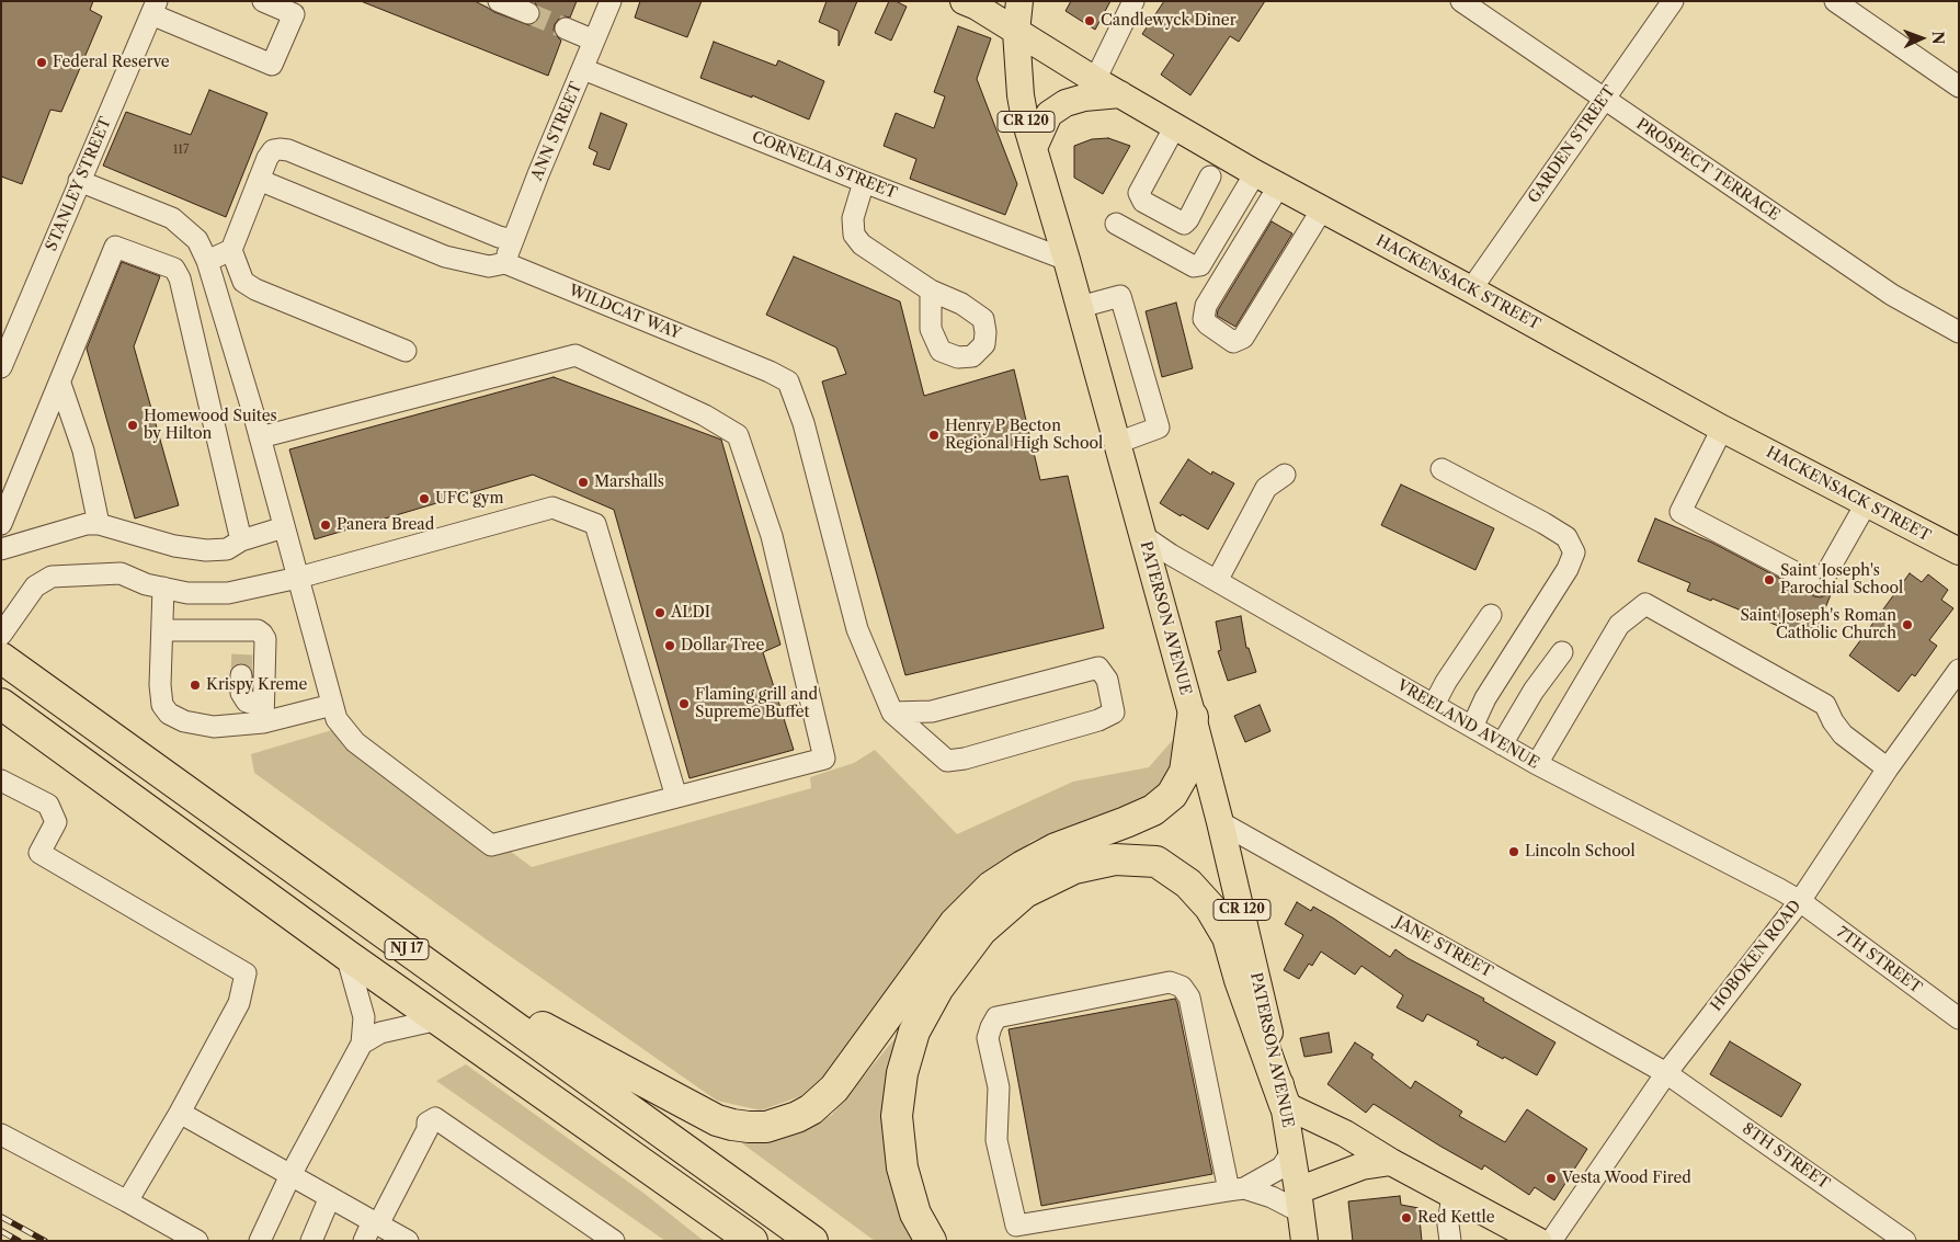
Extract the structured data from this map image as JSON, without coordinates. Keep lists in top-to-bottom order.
{
  "streets": {
    "highway": ["NJ 17"],
    "main road": ["CR 120", "HACKENSACK STREET", "PATERSON AVENUE"],
    "street": [
      "ANN STREET",
      "GARDEN STREET",
      "CORNELIA STREET",
      "PROSPECT TERRACE",
      "STANLEY STREET",
      "WILDCAT WAY",
      "VREELAND AVENUE",
      "JANE STREET",
      "HOBOKEN ROAD",
      "7TH STREET",
      "8TH STREET"
    ]
  },
  "crossings": [
    ["ANN STREET", "CORNELIA STREET"],
    ["ANN STREET", "WILDCAT WAY"],
    ["GARDEN STREET", "PROSPECT TERRACE"],
    ["GARDEN STREET", "HACKENSACK STREET"],
    ["CORNELIA STREET", "PATERSON AVENUE"],
    ["HACKENSACK STREET", "PATERSON AVENUE"],
    ["PATERSON AVENUE", "VREELAND AVENUE"],
    ["PATERSON AVENUE", "JANE STREET"],
    ["VREELAND AVENUE", "HOBOKEN ROAD"],
    ["VREELAND AVENUE", "7TH STREET"],
    ["JANE STREET", "HOBOKEN ROAD"],
    ["JANE STREET", "8TH STREET"],
    ["HOBOKEN ROAD", "7TH STREET"],
    ["HOBOKEN ROAD", "8TH STREET"]
  ],
  "places": [
    "Candlewyck Diner",
    "Federal Reserve",
    "Homewood Suites by Hilton",
    "Henry P Becton Regional High School",
    "Marshalls",
    "UFC gym",
    "Panera Bread",
    "Saint Joseph's Parochial School",
    "ALDI",
    "Saint Joseph's Roman Catholic Church",
    "Dollar Tree",
    "Krispy Kreme",
    "Flaming grill and Supreme Buffet",
    "Lincoln School",
    "Vesta Wood Fired",
    "Red Kettle"
  ],
  "house_numbers": ["117"],
  "north": "right"
}
